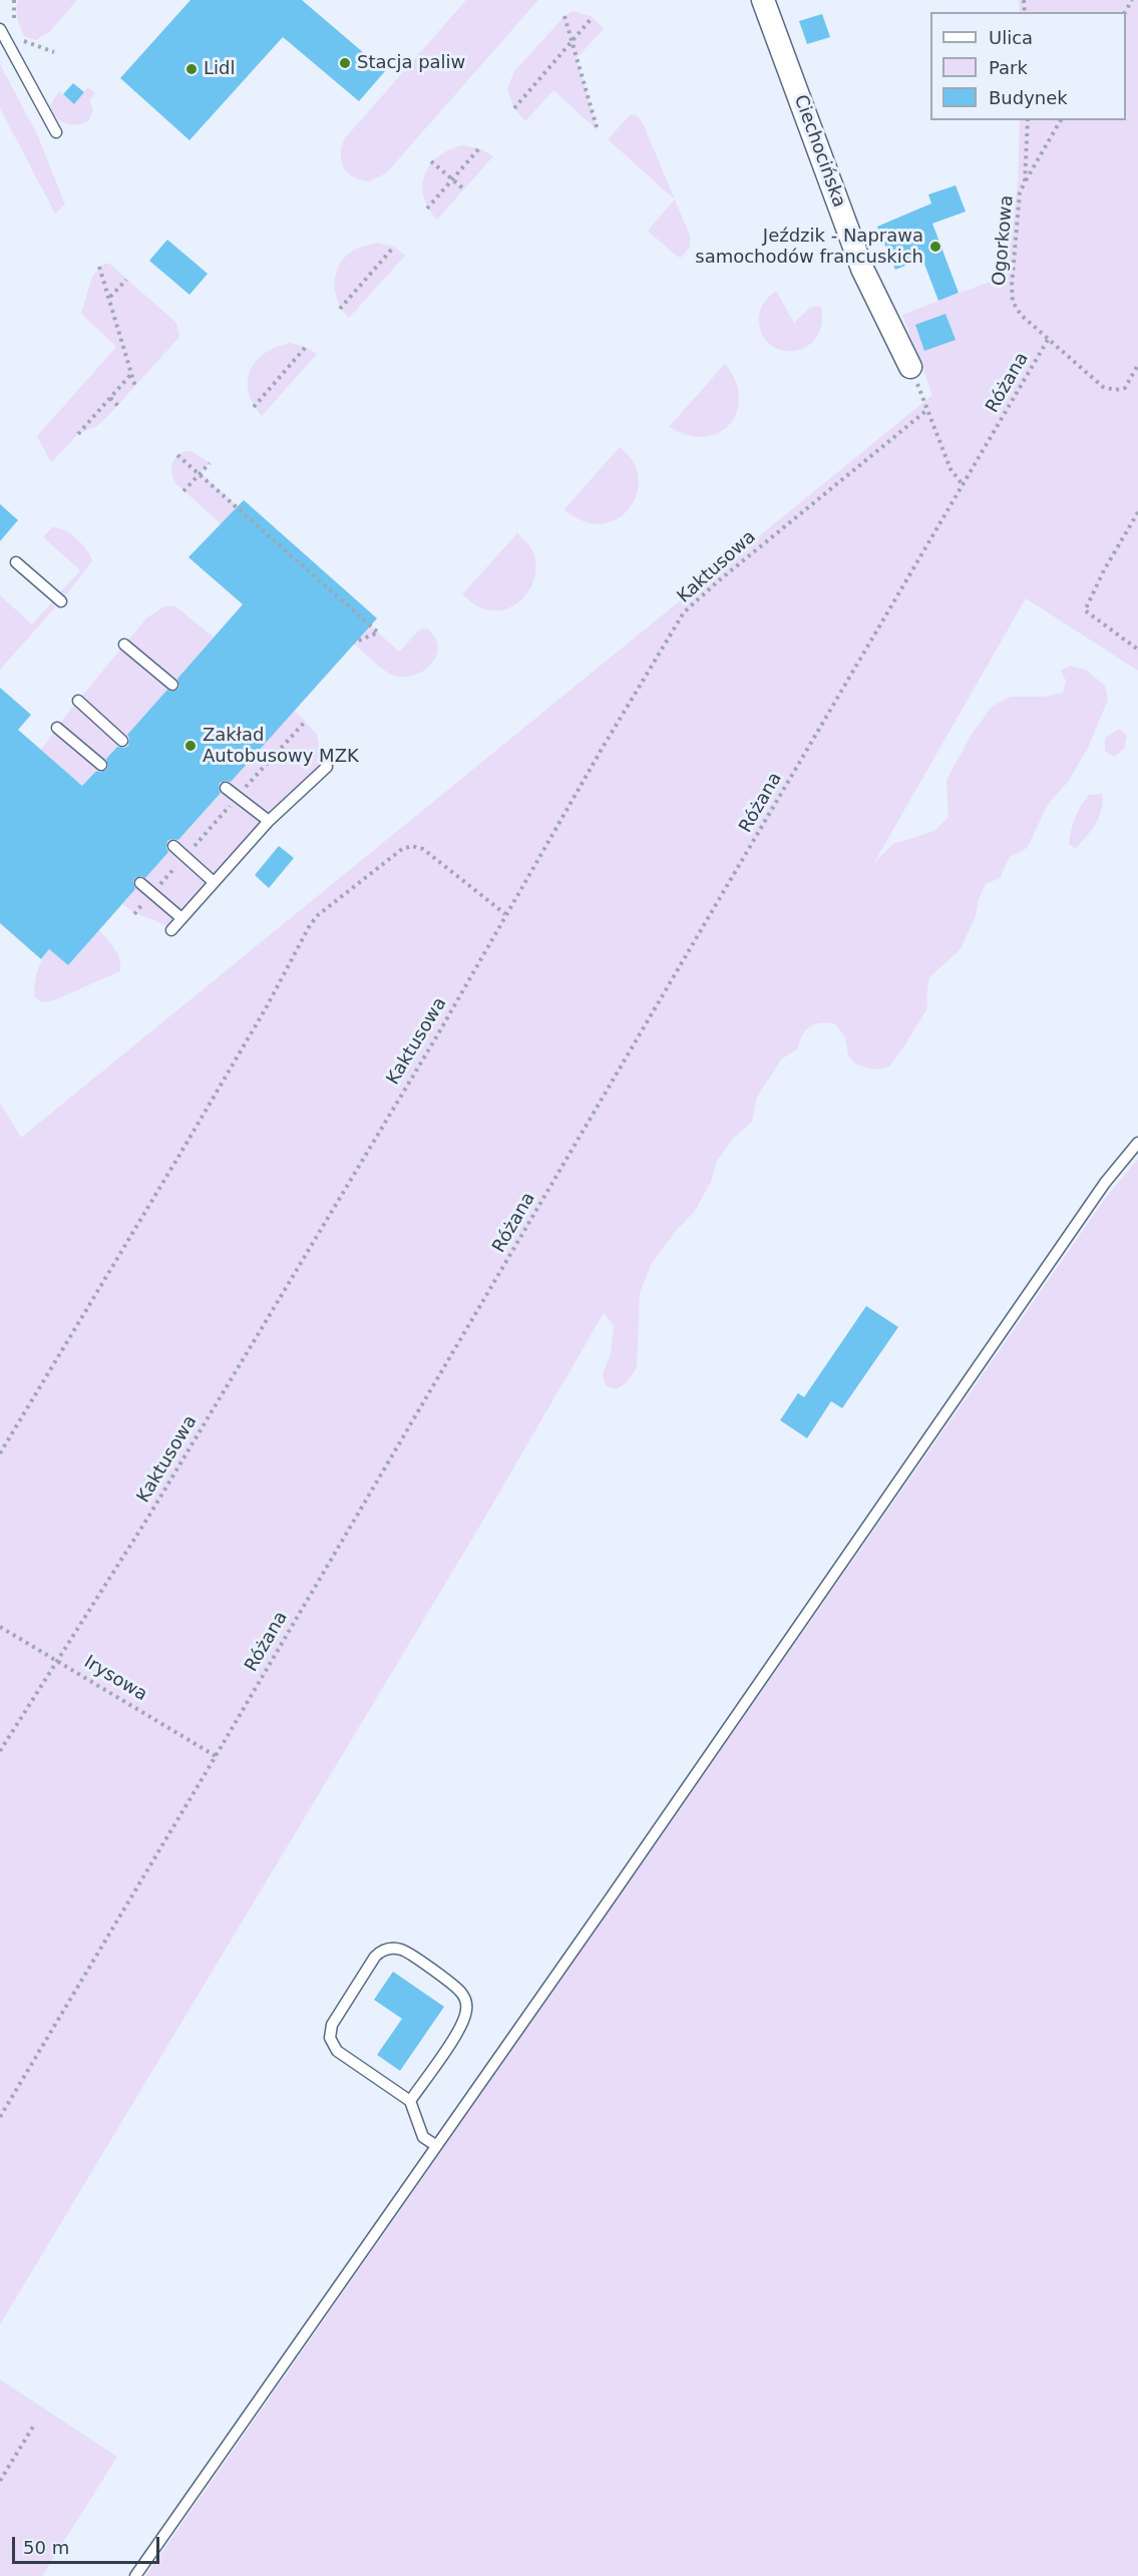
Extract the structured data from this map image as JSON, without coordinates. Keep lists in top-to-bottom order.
{
  "streets": {
    "street": ["Ciechocińska"],
    "path": [
      "Ogorkowa",
      "Różana",
      "Kaktusowa",
      "Irysowa"
    ]
  },
  "crossings": [
    ["Ogorkowa", "Różana"],
    ["Różana", "Kaktusowa"],
    ["Różana", "Irysowa"],
    ["Kaktusowa", "Irysowa"]
  ],
  "places": [
    "Stacja paliw",
    "Lidl",
    "Jeździk - Naprawa samochodów francuskich",
    "Zakład Autobusowy MZK"
  ],
  "legend": ["Ulica", "Park", "Budynek"],
  "scale_bar": "50 m"
}
